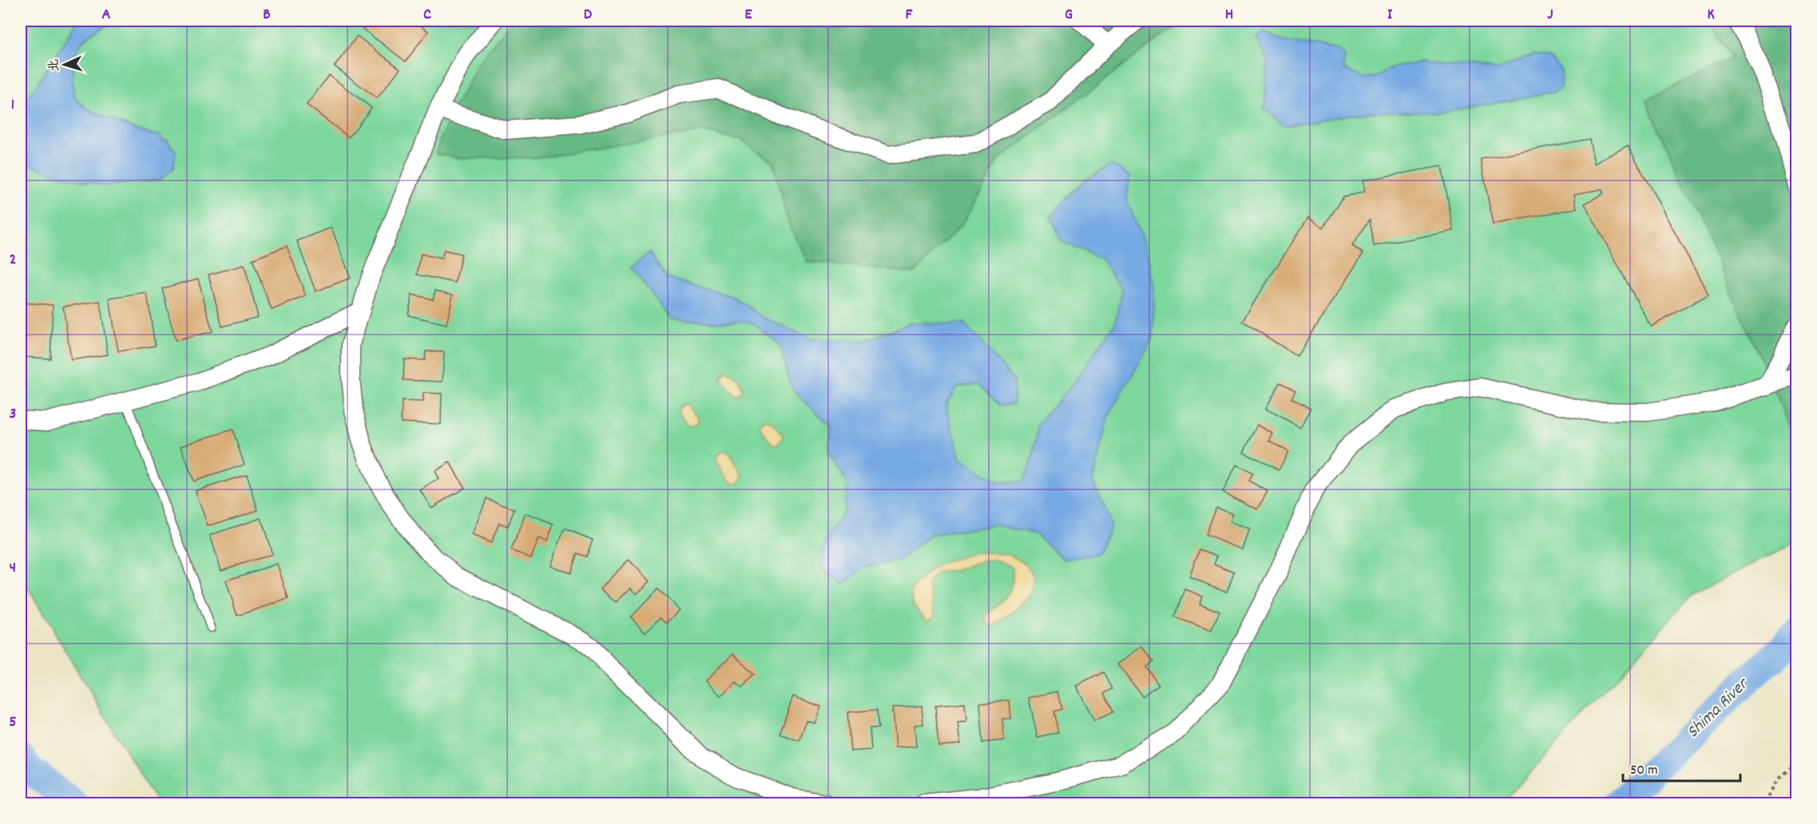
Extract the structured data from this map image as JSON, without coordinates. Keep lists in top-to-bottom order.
{
  "water": ["Shima River"],
  "scale_bar": "50 m",
  "north": "left",
  "grid": {
    "columns": [
      "A",
      "B",
      "C",
      "D",
      "E",
      "F",
      "G",
      "H",
      "I",
      "J",
      "K"
    ],
    "rows": [
      "1",
      "2",
      "3",
      "4",
      "5"
    ]
  }
}
